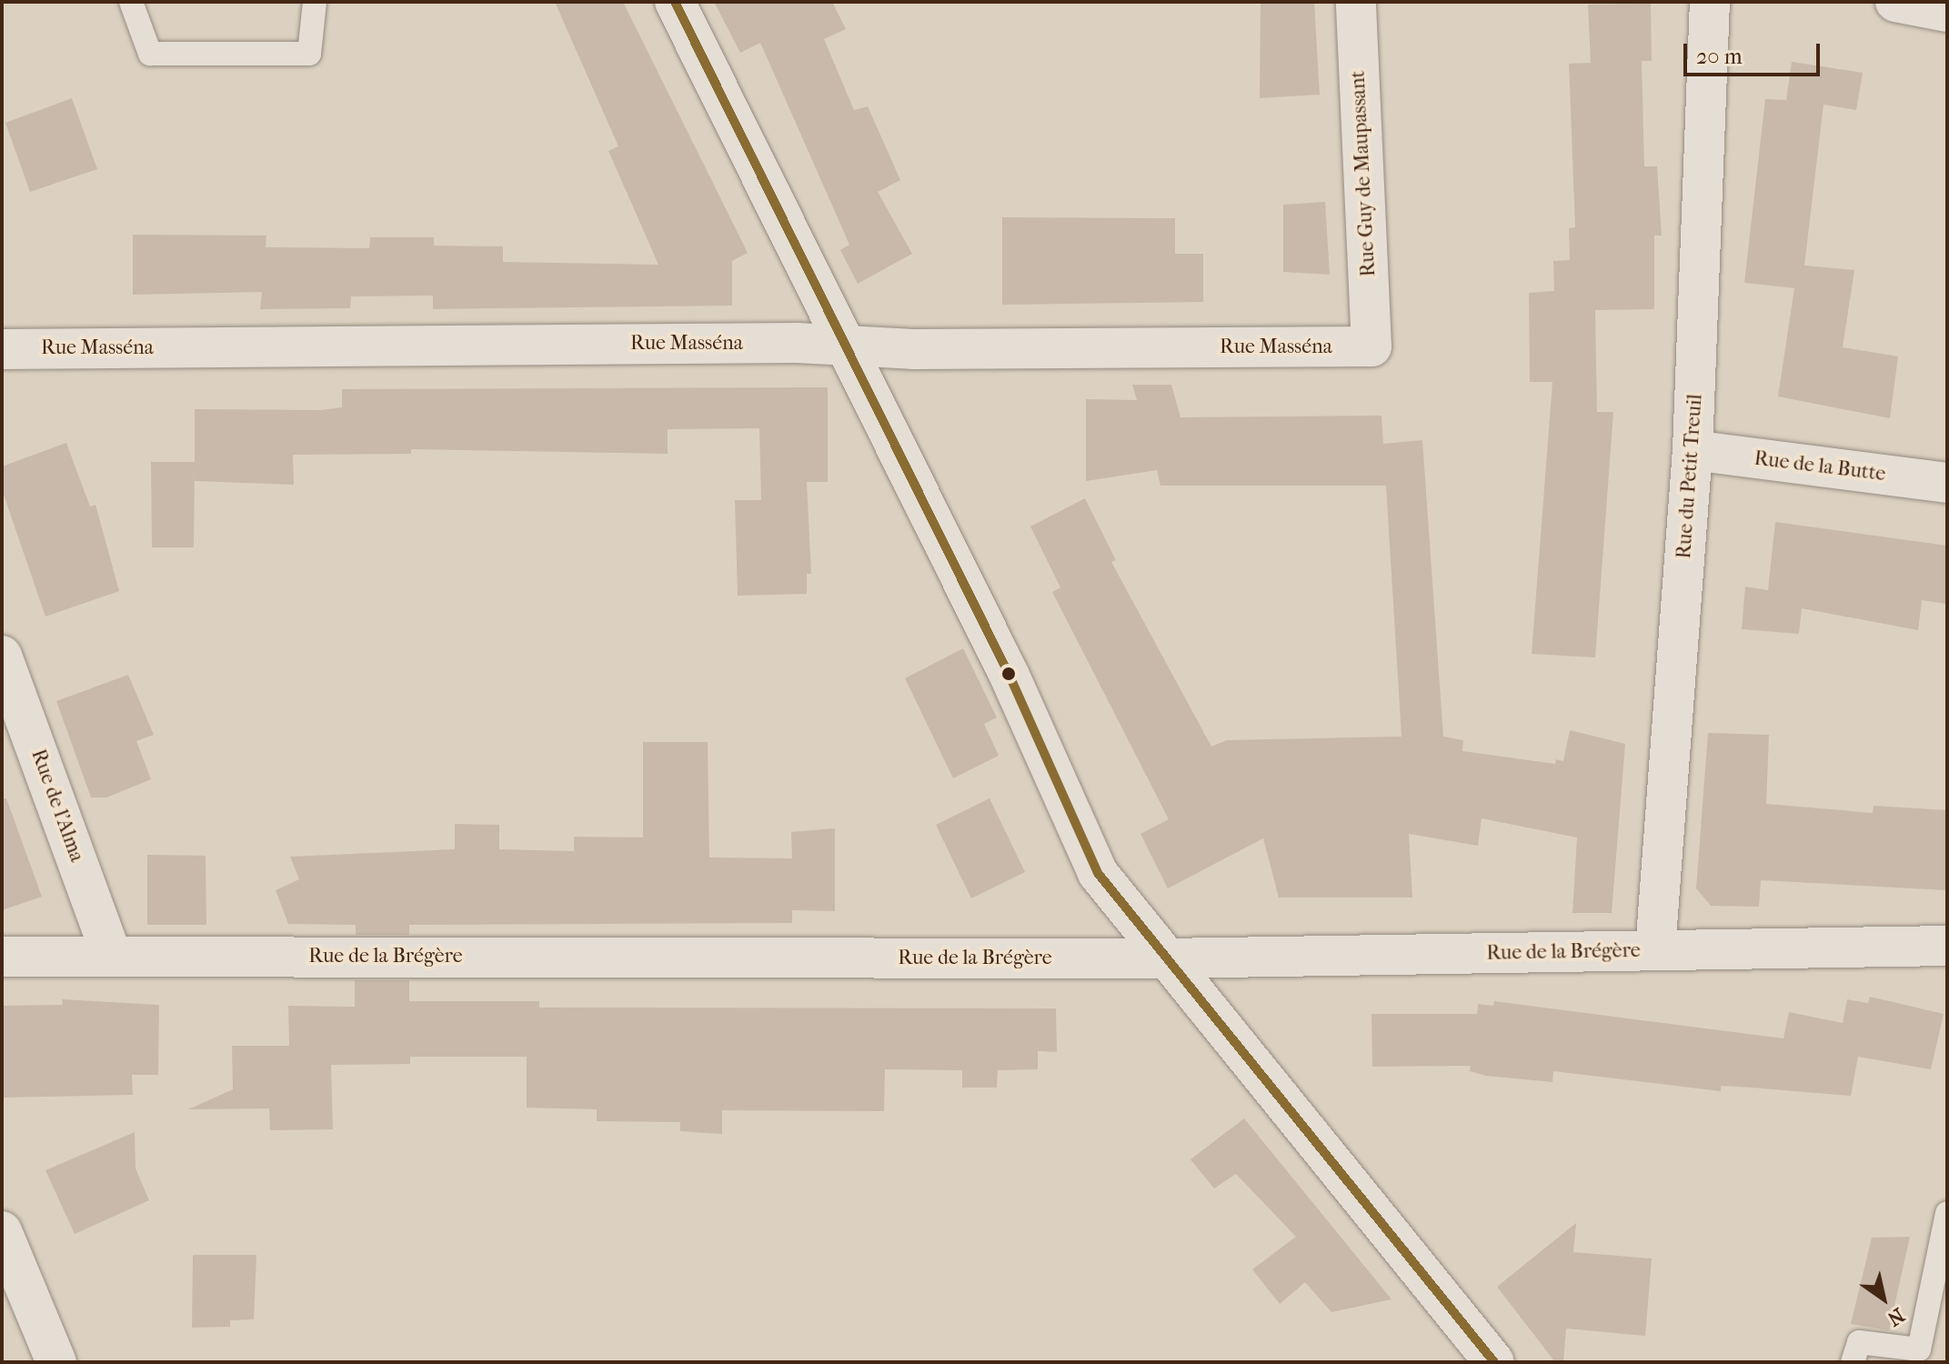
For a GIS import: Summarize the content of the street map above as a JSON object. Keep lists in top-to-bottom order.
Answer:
{
  "streets": {
    "street": [
      "Rue Guy de Maupassant",
      "Rue Masséna",
      "Rue de la Butte",
      "Rue du Petit Treuil",
      "Rue de l'Alma",
      "Rue de la Brégère"
    ]
  },
  "crossings": [
    ["Rue Guy de Maupassant", "Rue Masséna"],
    ["Rue de la Butte", "Rue du Petit Treuil"],
    ["Rue du Petit Treuil", "Rue de la Brégère"],
    ["Rue de l'Alma", "Rue de la Brégère"]
  ],
  "scale_bar": "20 m",
  "north": "bottom right"
}
